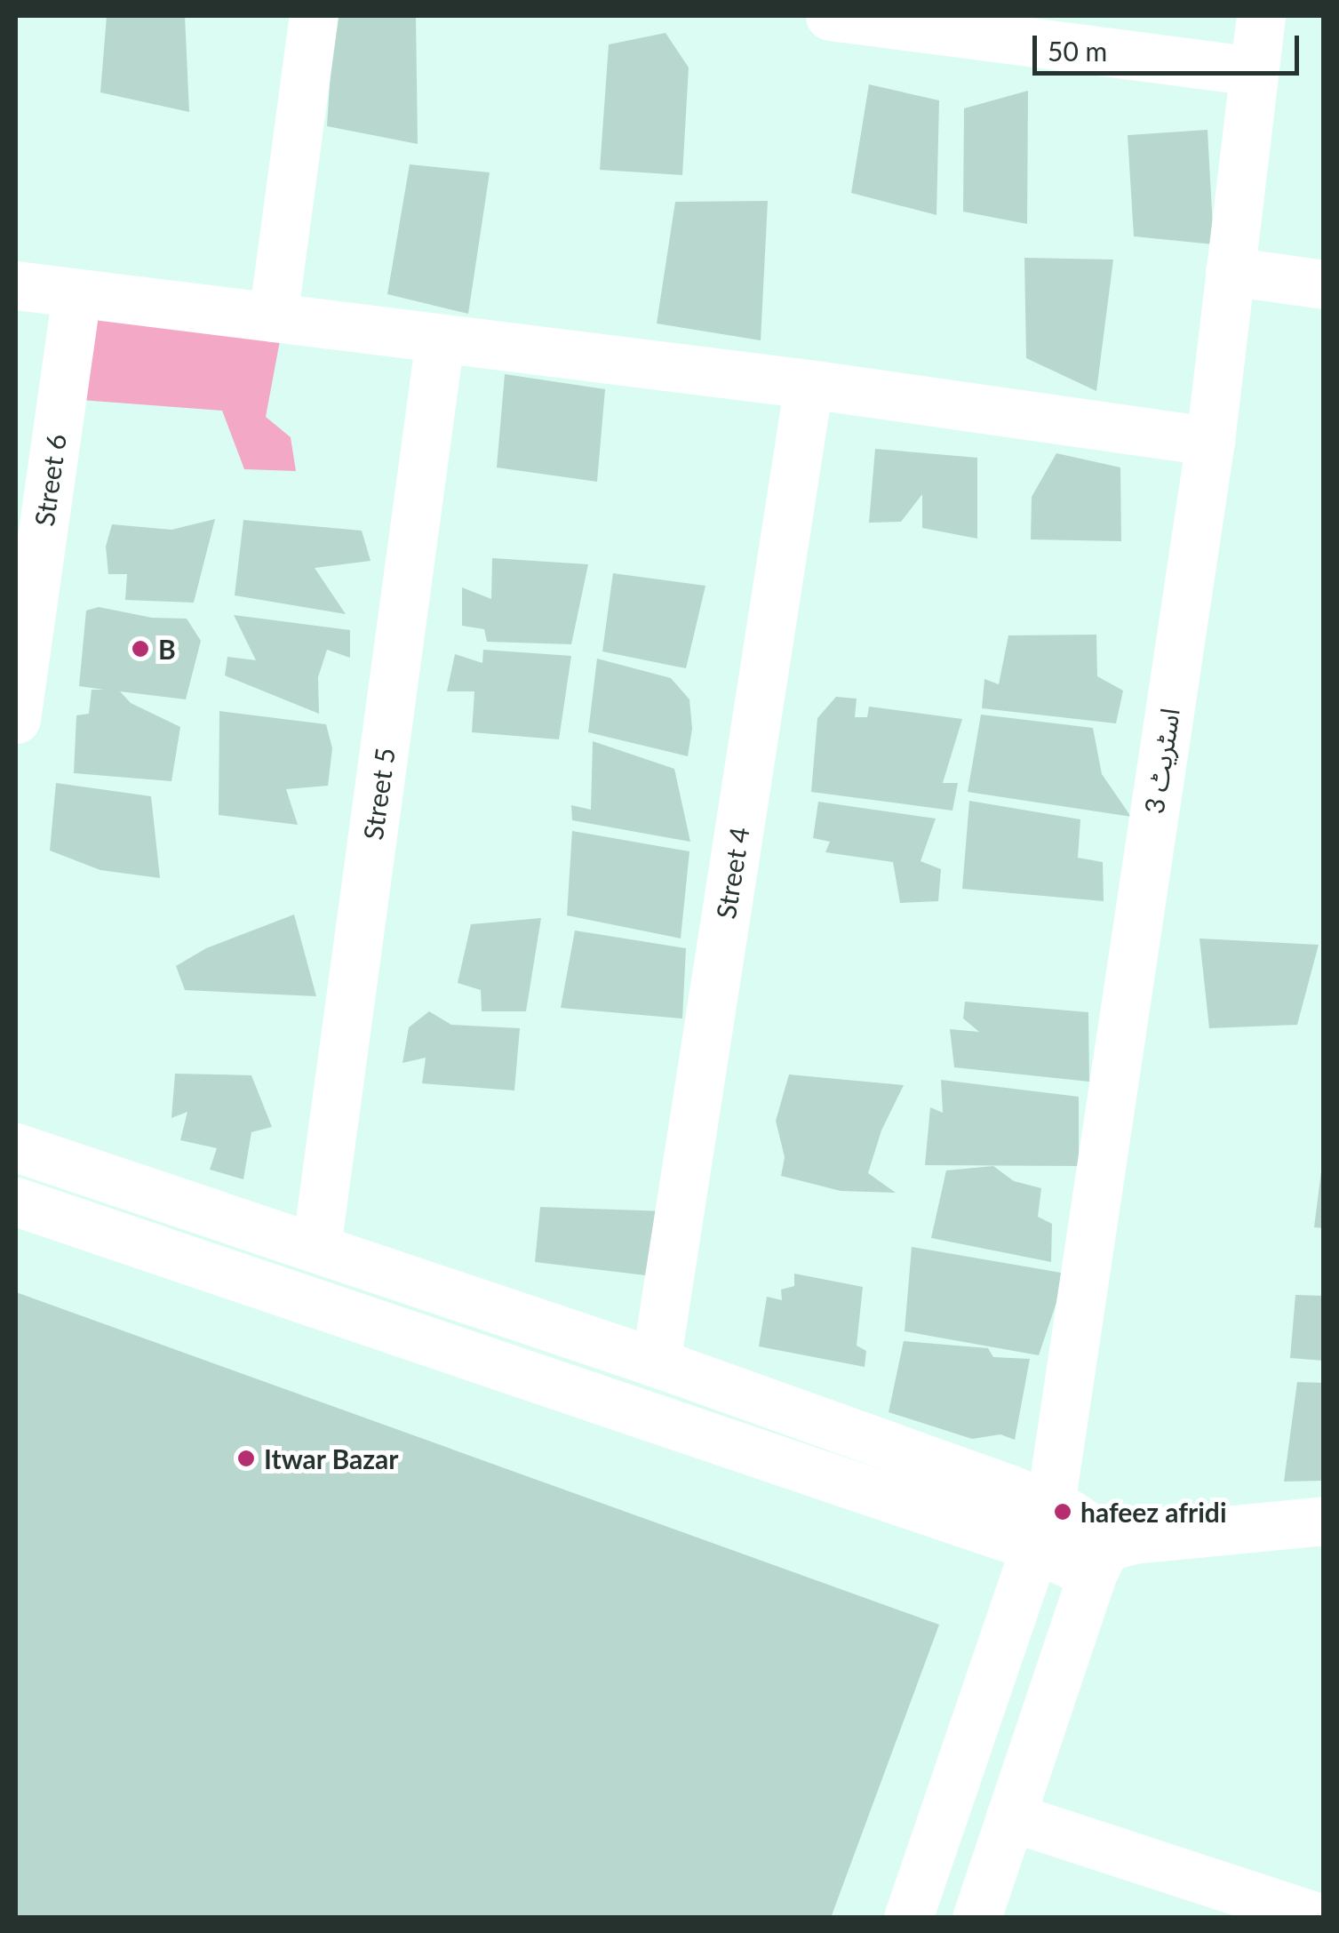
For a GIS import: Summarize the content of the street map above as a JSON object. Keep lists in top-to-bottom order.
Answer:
{
  "streets": {
    "street": [
      "Street 6",
      "اسٹریٹ 3",
      "Street 5",
      "Street 4"
    ]
  },
  "places": ["B", "Itwar Bazar", "hafeez afridi"],
  "scale_bar": "50 m"
}
